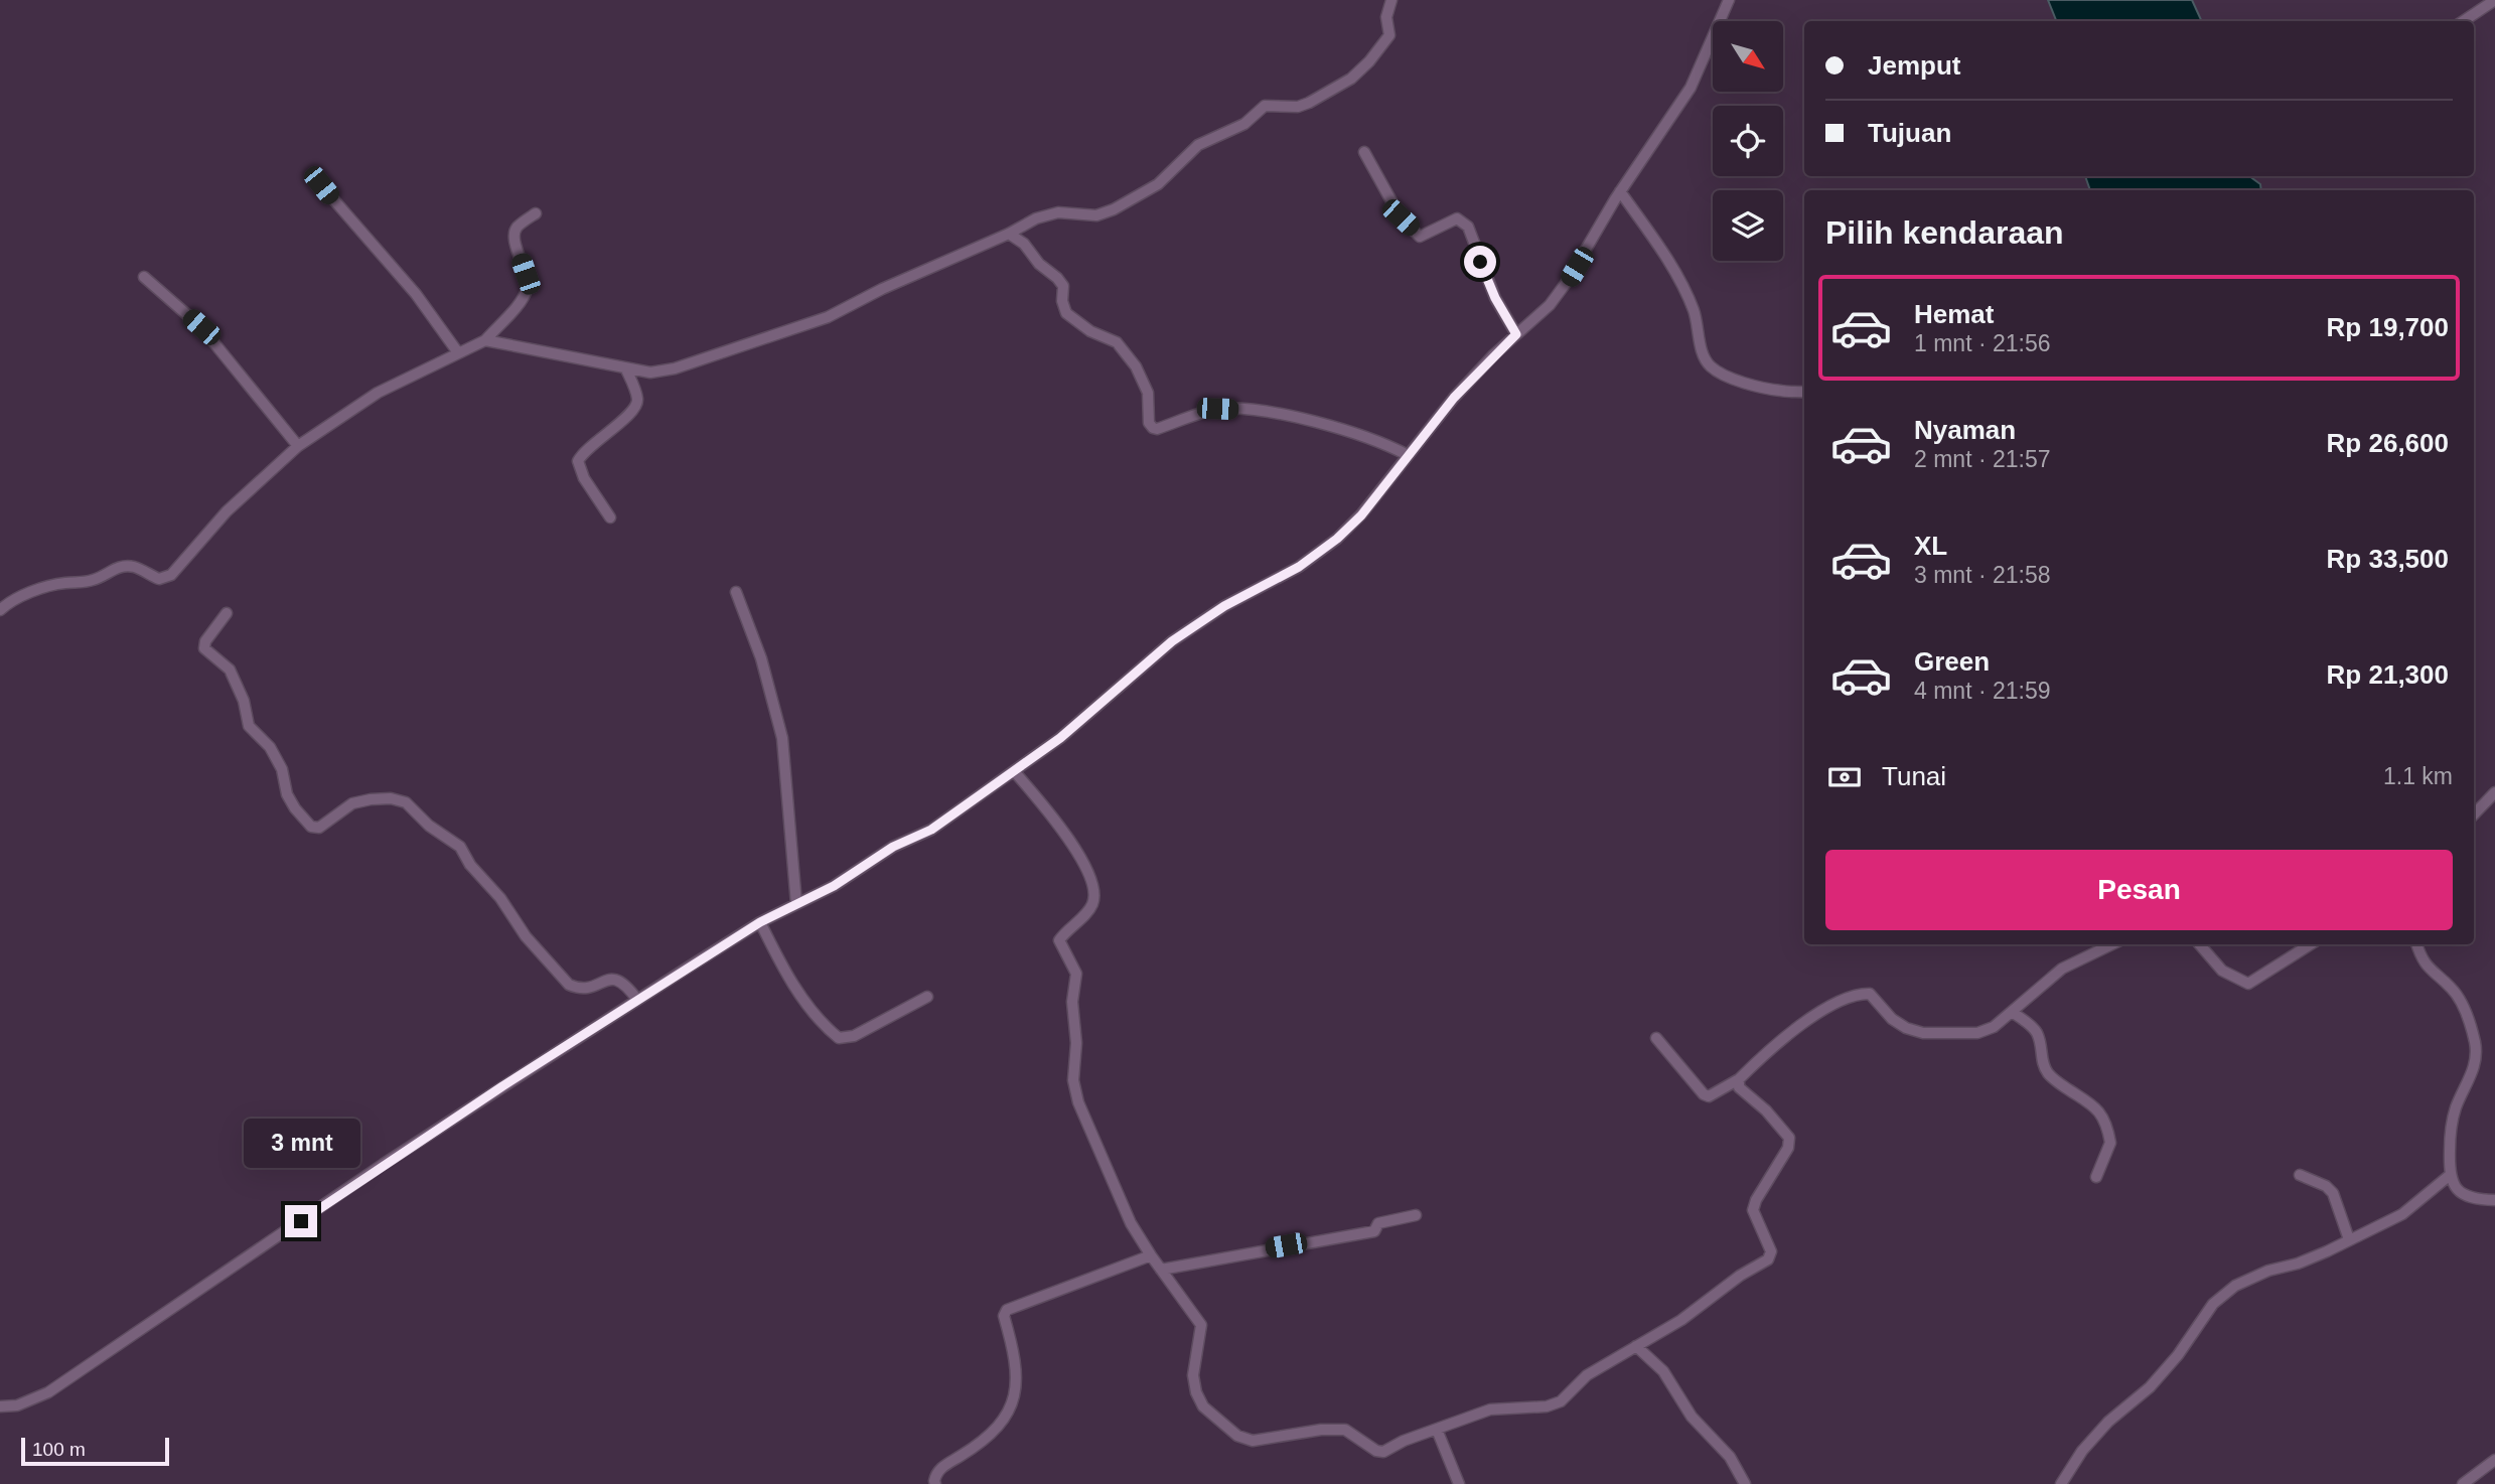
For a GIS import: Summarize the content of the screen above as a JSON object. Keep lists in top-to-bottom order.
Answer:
{
  "scale_bar": "100 m",
  "north": "bottom right",
  "page": {
    "banner": ["Jemput", "Tujuan"],
    "heading": "Pilih kendaraan",
    "list": [
      {
        "name": "Hemat",
        "note": "1 mnt · 21:56",
        "value": "Rp 19,700"
      },
      {
        "name": "Nyaman",
        "note": "2 mnt · 21:57",
        "value": "Rp 26,600"
      },
      {
        "name": "XL",
        "note": "3 mnt · 21:58",
        "value": "Rp 33,500"
      },
      {
        "name": "Green",
        "note": "4 mnt · 21:59",
        "value": "Rp 21,300"
      }
    ],
    "pay": ["Tunai", "1.1 km"],
    "buttons": "Pesan",
    "bubble": "3 mnt",
    "scale": "100 m"
  }
}
